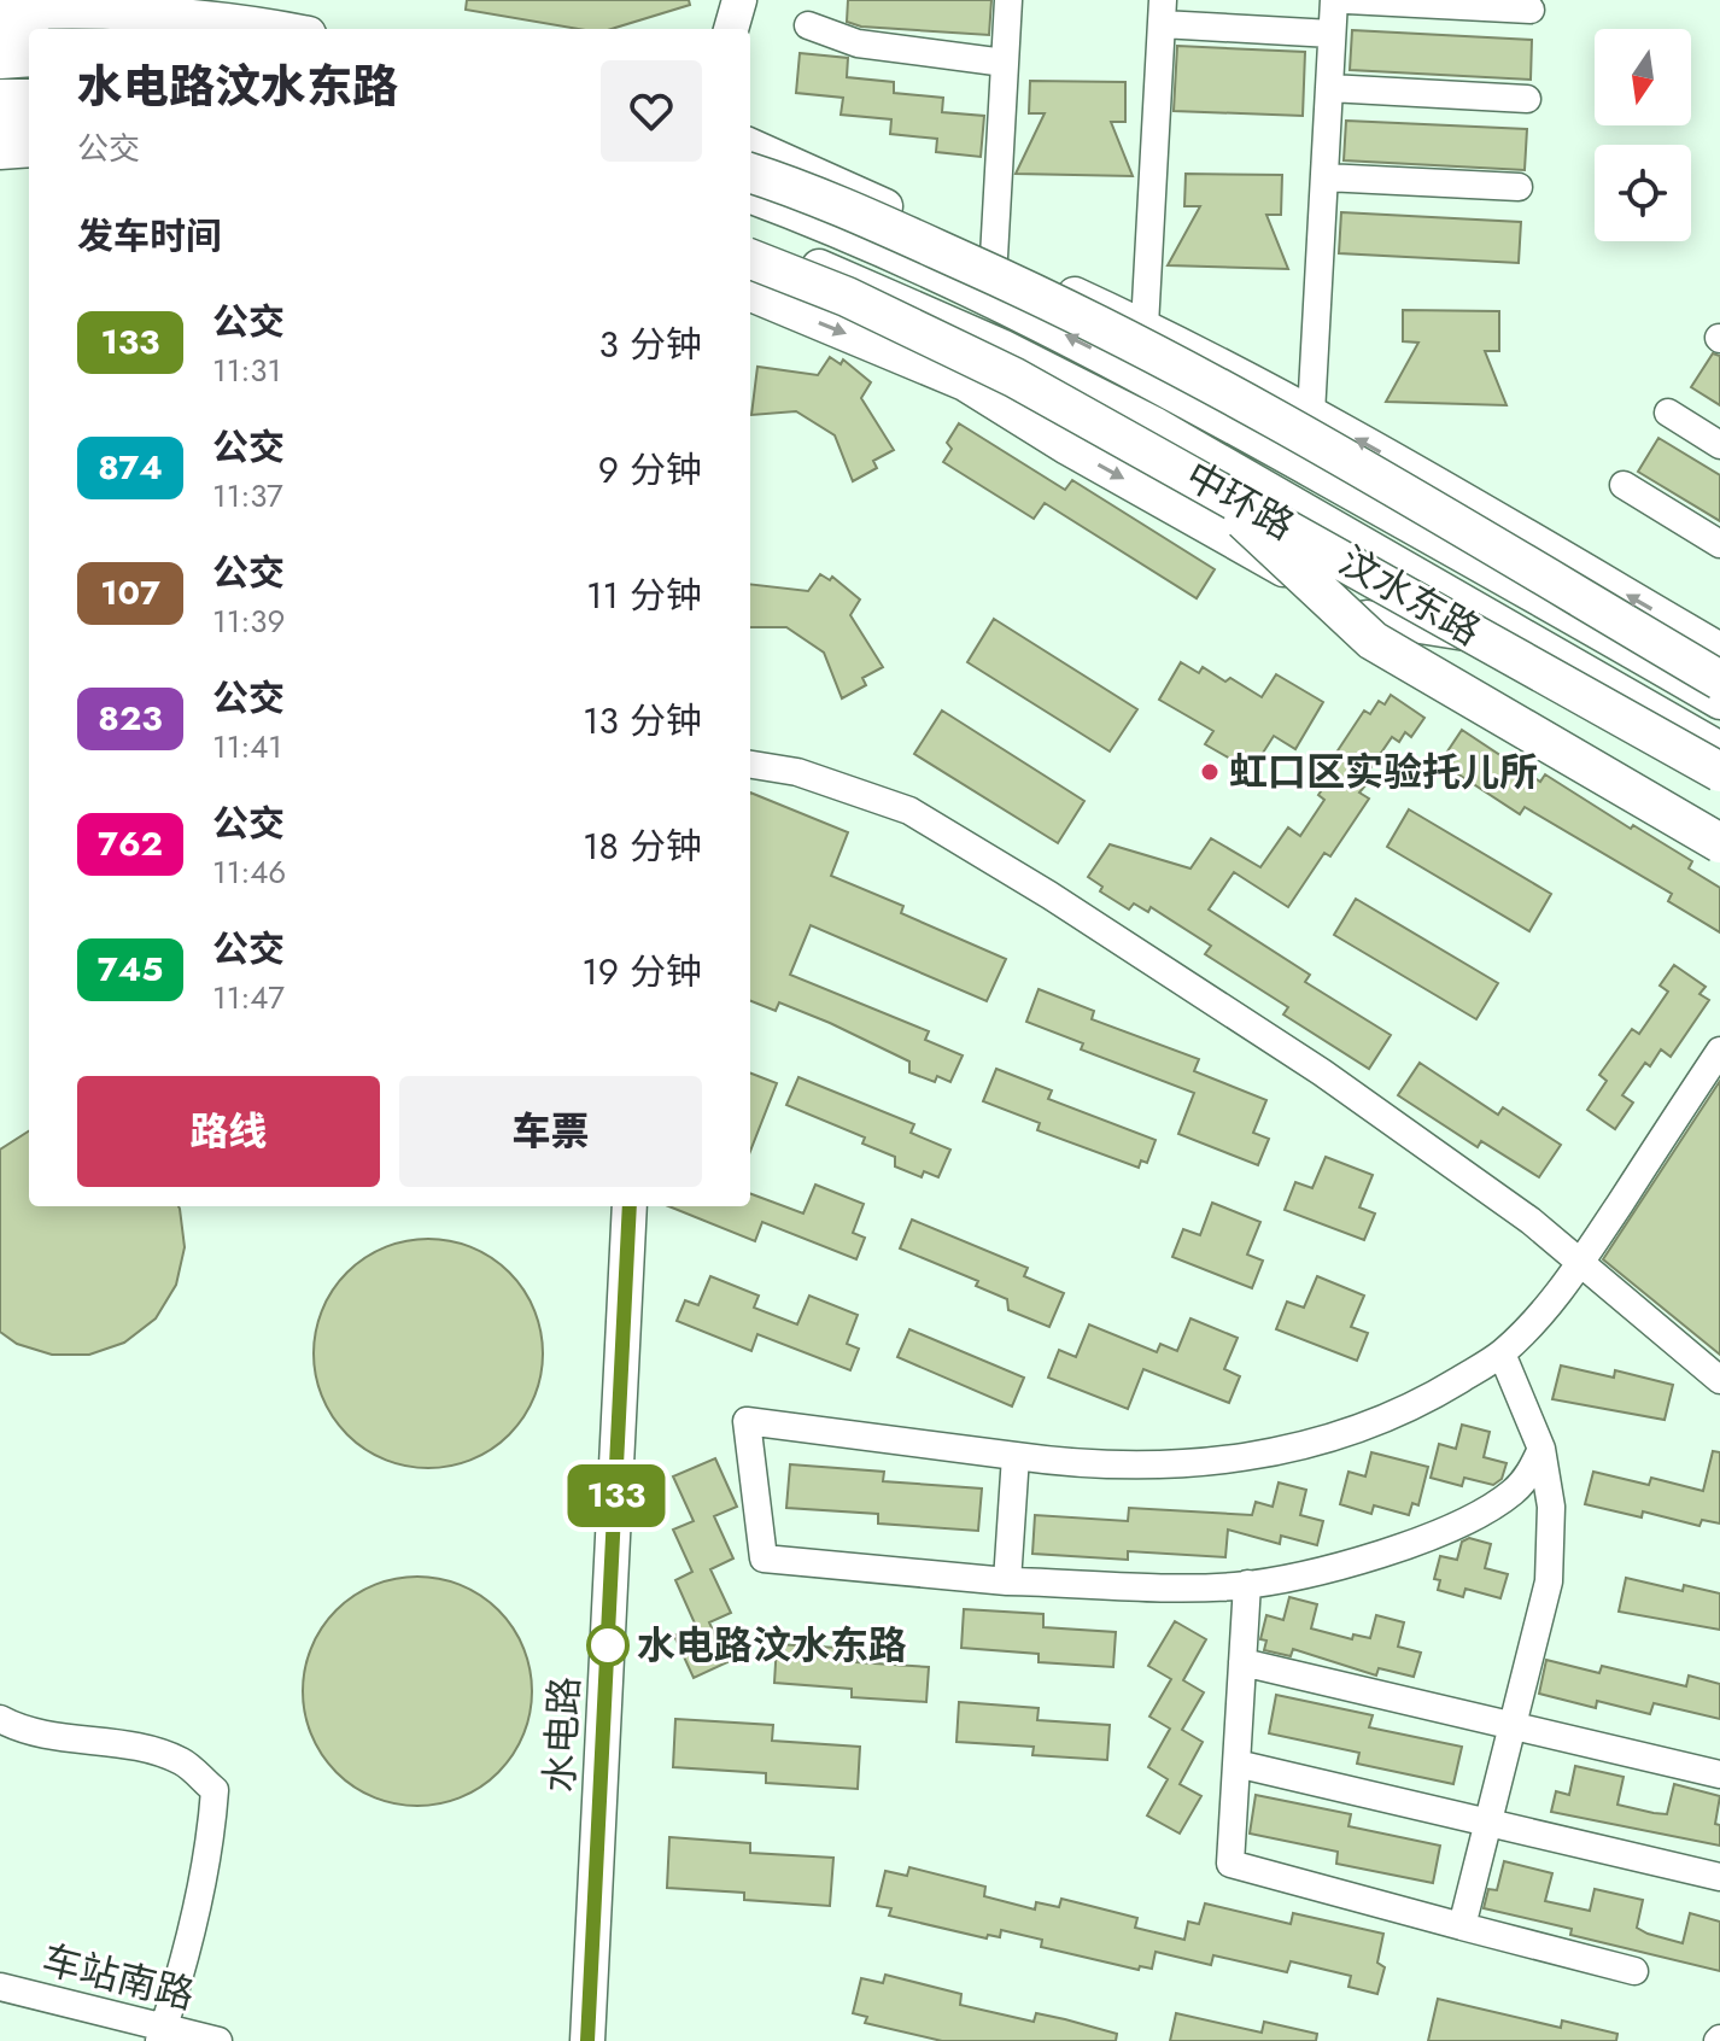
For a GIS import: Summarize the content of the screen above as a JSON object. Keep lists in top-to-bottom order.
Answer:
{
  "streets": {
    "highway": ["中环路"],
    "main road": ["汶水东路", "水电路"],
    "street": ["车站南路"]
  },
  "places": ["虹口区实验托儿所", "水电路汶水东路"],
  "lines": ["bus line 133"],
  "north": "bottom",
  "page": {
    "on_map": "133",
    "heading": [
      ["水电路汶水东路", "公交"],
      "发车时间"
    ],
    "list": [
      {
        "mark": "133",
        "name": "公交",
        "note": "11:31",
        "value": "3 分钟"
      },
      {
        "mark": "874",
        "name": "公交",
        "note": "11:37",
        "value": "9 分钟"
      },
      {
        "mark": "107",
        "name": "公交",
        "note": "11:39",
        "value": "11 分钟"
      },
      {
        "mark": "823",
        "name": "公交",
        "note": "11:41",
        "value": "13 分钟"
      },
      {
        "mark": "762",
        "name": "公交",
        "note": "11:46",
        "value": "18 分钟"
      },
      {
        "mark": "745",
        "name": "公交",
        "note": "11:47",
        "value": "19 分钟"
      }
    ],
    "buttons": ["路线", "车票"]
  }
}
